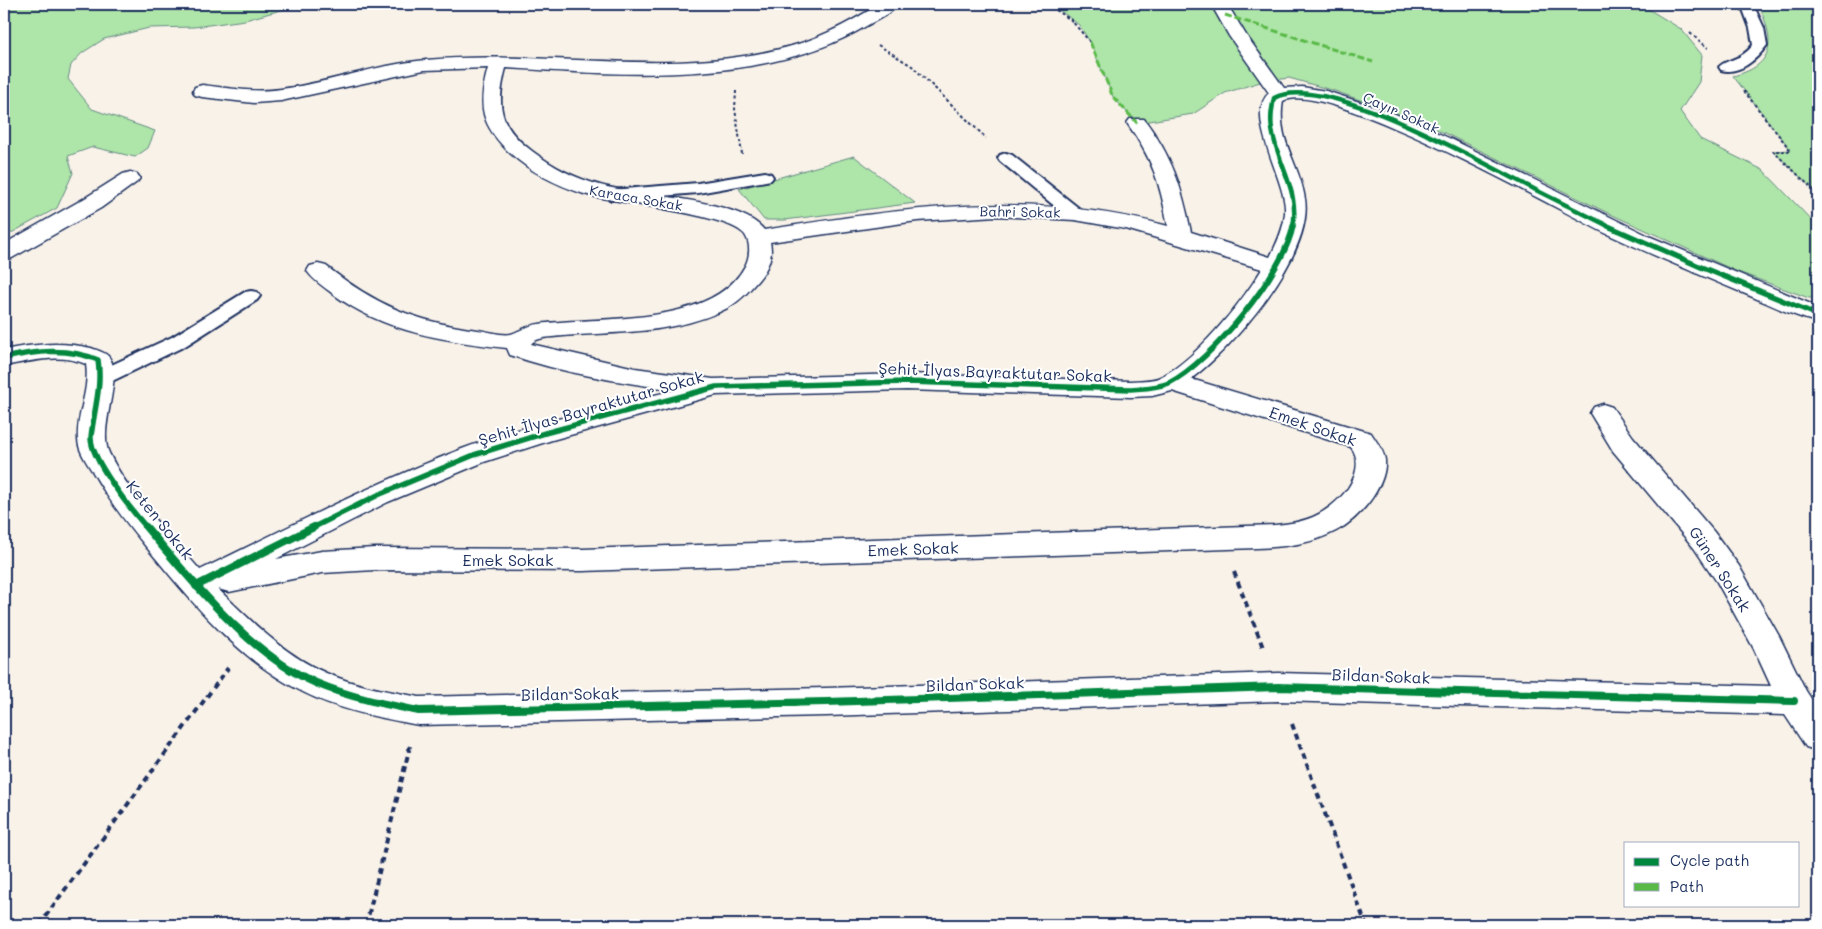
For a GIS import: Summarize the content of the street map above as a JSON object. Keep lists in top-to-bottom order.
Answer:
{
  "streets": {
    "street": [
      "Çayır Sokak",
      "Karaca Sokak",
      "Bahri Sokak",
      "Şehit İlyas Bayraktutar Sokak",
      "Emek Sokak",
      "Keten Sokak",
      "Güner Sokak",
      "Bildan Sokak"
    ]
  },
  "crossings": [
    ["Karaca Sokak", "Bahri Sokak"],
    ["Şehit İlyas Bayraktutar Sokak", "Emek Sokak"],
    ["Şehit İlyas Bayraktutar Sokak", "Keten Sokak"],
    ["Şehit İlyas Bayraktutar Sokak", "Bildan Sokak"],
    ["Emek Sokak", "Keten Sokak"],
    ["Emek Sokak", "Bildan Sokak"],
    ["Keten Sokak", "Bildan Sokak"],
    ["Güner Sokak", "Bildan Sokak"]
  ],
  "legend": ["Cycle path", "Path"]
}
